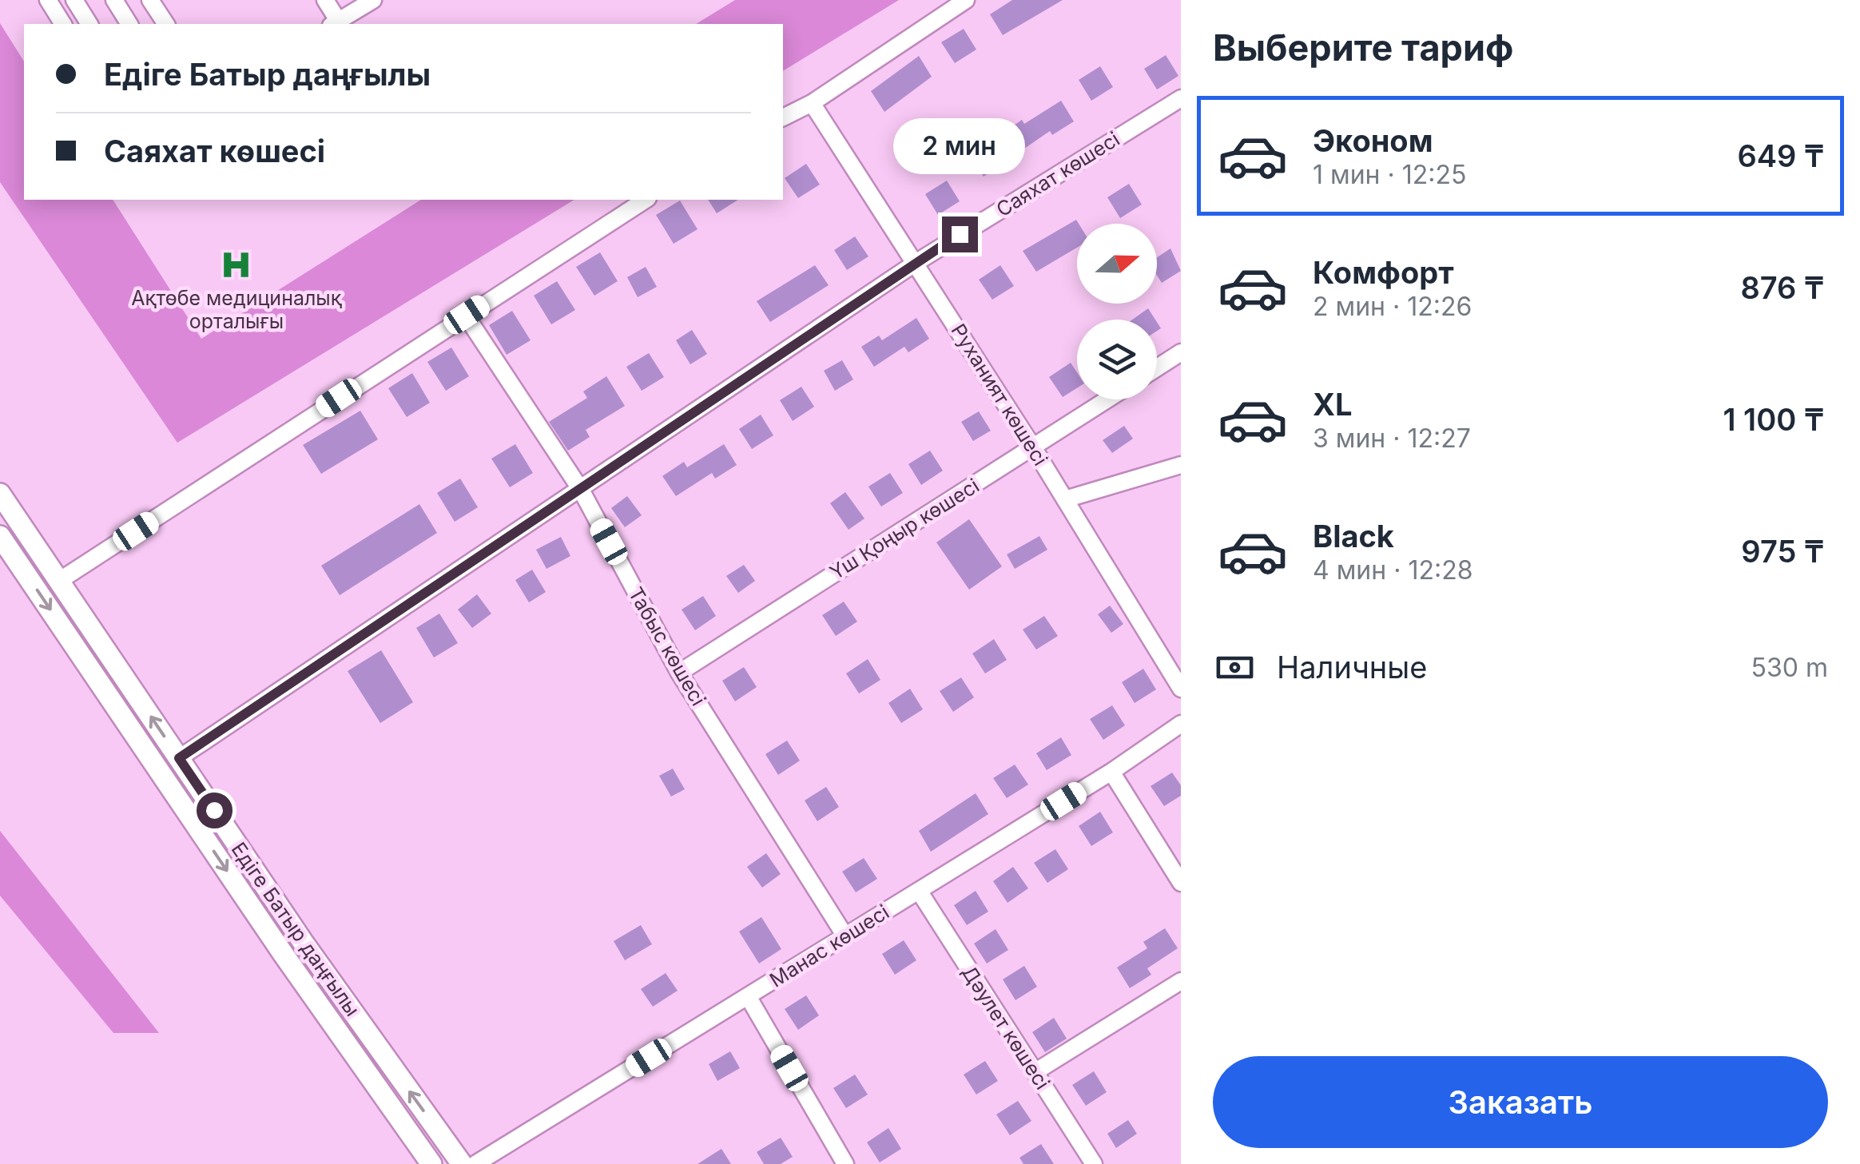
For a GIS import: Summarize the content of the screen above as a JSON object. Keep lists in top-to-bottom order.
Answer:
{
  "streets": {
    "main road": ["Едіге Батыр даңғылы"],
    "street": [
      "Саяхат көшесі",
      "Руханият көшесі",
      "Үш Қоңыр көшесі",
      "Табыс көшесі",
      "Манас көшесі",
      "Дәулет көшесі"
    ]
  },
  "crossings": [
    ["Саяхат көшесі", "Руханият көшесі"],
    ["Саяхат көшесі", "Табыс көшесі"],
    ["Саяхат көшесі", "Едіге Батыр даңғылы"],
    ["Руханият көшесі", "Үш Қоңыр көшесі"],
    ["Үш Қоңыр көшесі", "Табыс көшесі"],
    ["Табыс көшесі", "Манас көшесі"],
    ["Манас көшесі", "Дәулет көшесі"]
  ],
  "places": {
    "hospital": ["Ақтөбе медициналық орталығы"]
  },
  "north": "right",
  "page": {
    "heading": "Выберите тариф",
    "banner": ["Едіге Батыр даңғылы", "Саяхат көшесі"],
    "list": [
      {
        "name": "Эконом",
        "note": "1 мин · 12:25",
        "value": "649 ₸"
      },
      {
        "name": "Комфорт",
        "note": "2 мин · 12:26",
        "value": "876 ₸"
      },
      {
        "name": "XL",
        "note": "3 мин · 12:27",
        "value": "1 100 ₸"
      },
      {
        "name": "Black",
        "note": "4 мин · 12:28",
        "value": "975 ₸"
      }
    ],
    "bubble": "2 мин",
    "pay": ["Наличные", "530 m"],
    "buttons": "Заказать"
  }
}
